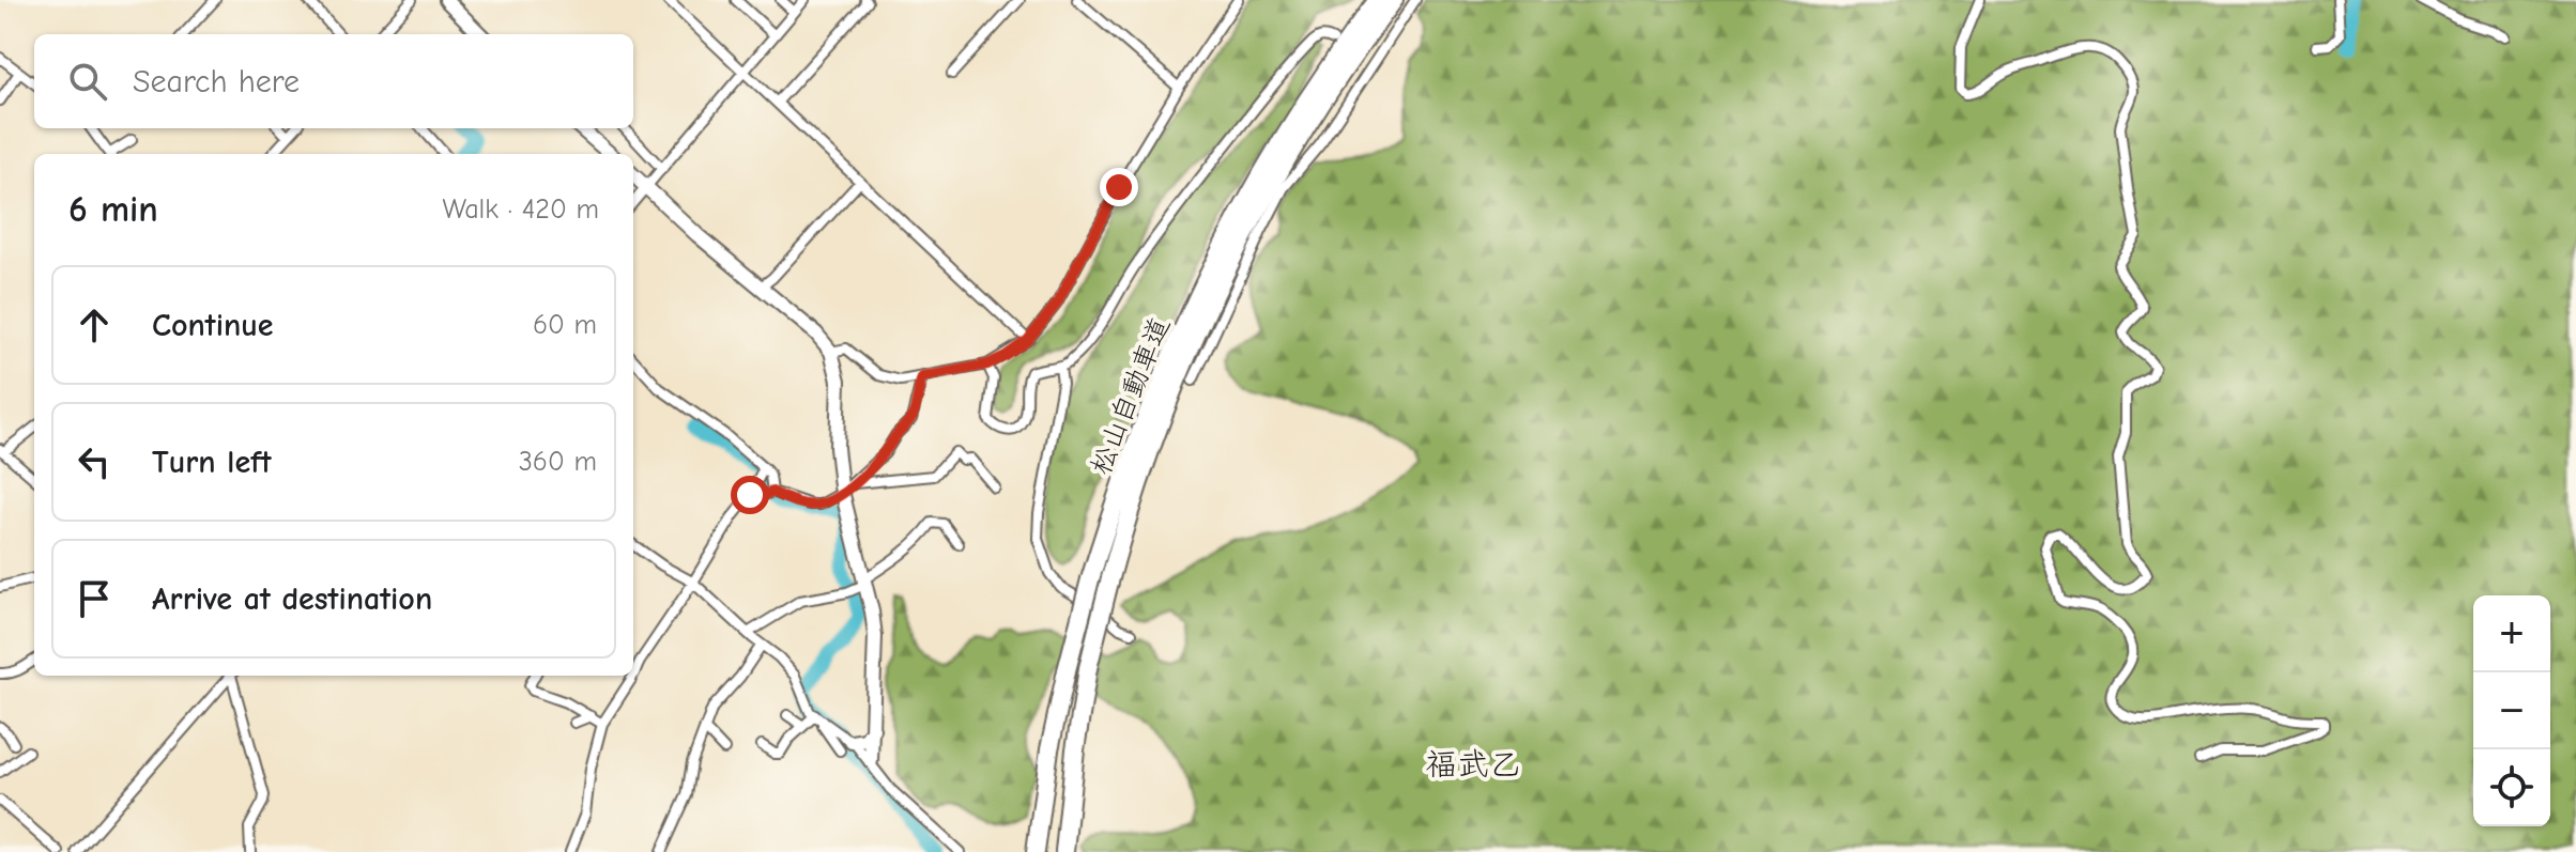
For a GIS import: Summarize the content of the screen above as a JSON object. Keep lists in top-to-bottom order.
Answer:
{
  "streets": {
    "highway": ["松山自動車道"]
  },
  "districts": ["福武乙"],
  "page": {
    "search": "Search here",
    "heading": ["6 min", "Walk · 420 m"],
    "list": [
      ["Continue", "60 m"],
      ["Turn left", "360 m"],
      "Arrive at destination"
    ],
    "map_buttons": ["+", "−"]
  }
}
